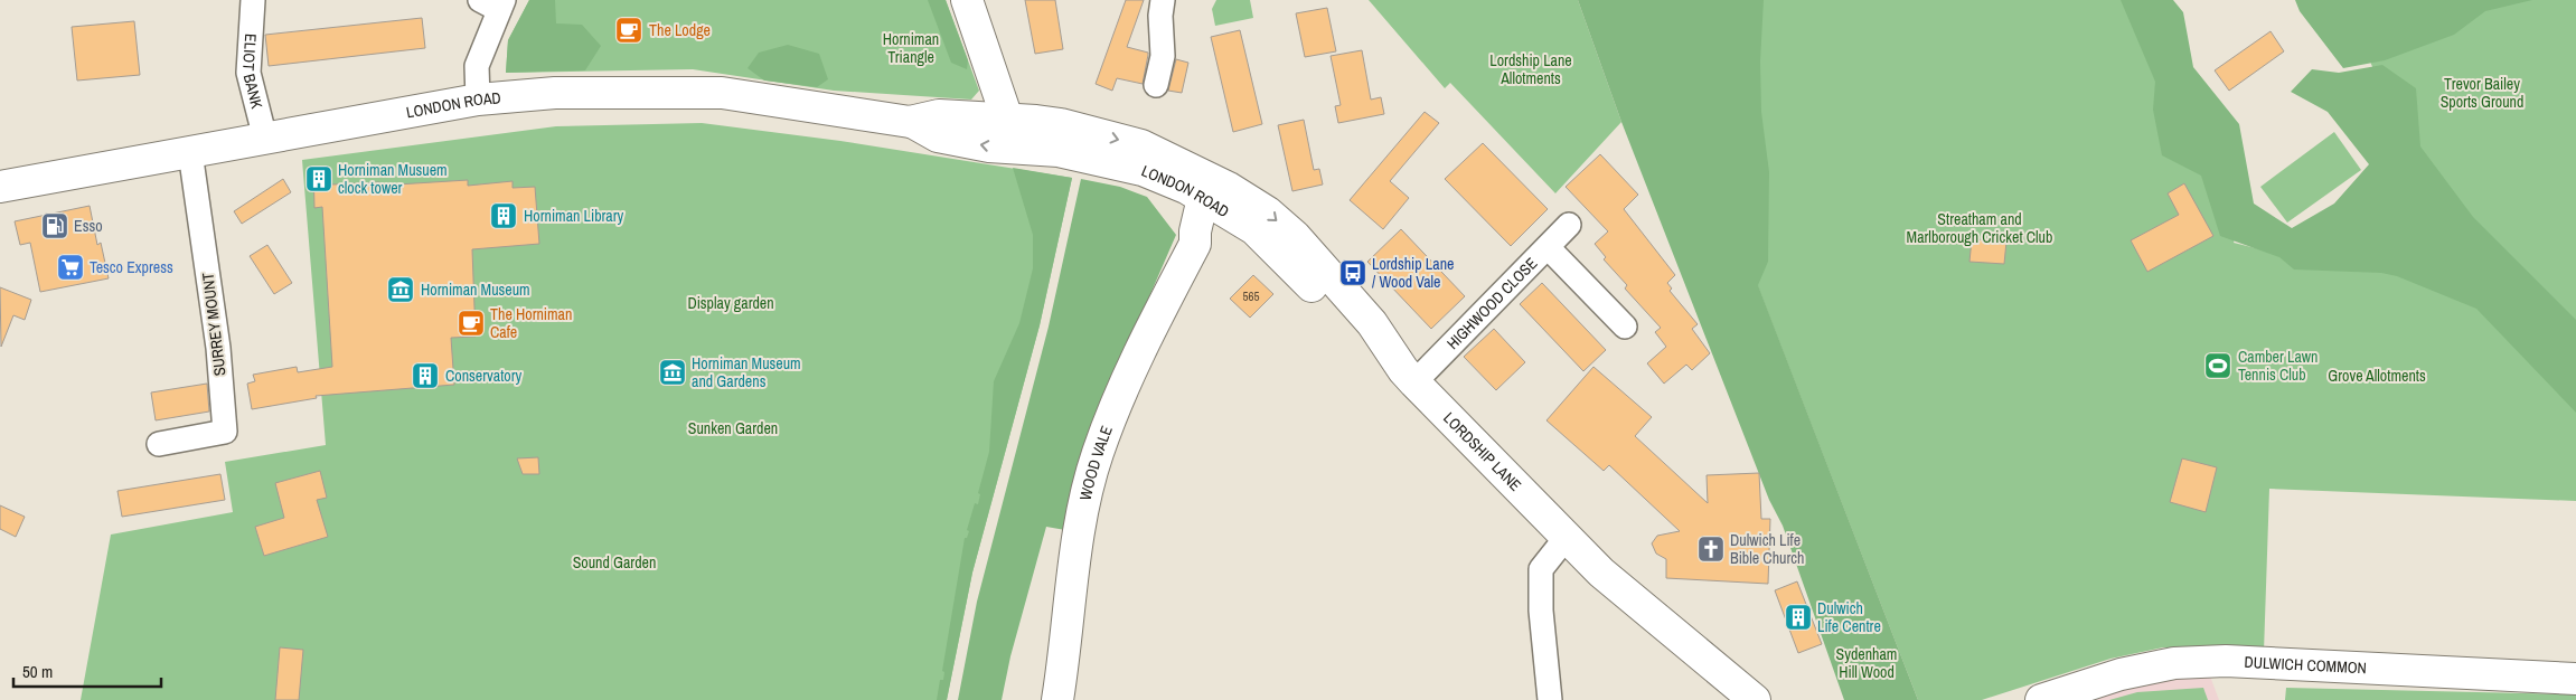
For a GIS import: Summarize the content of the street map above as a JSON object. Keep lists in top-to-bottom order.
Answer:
{
  "streets": {
    "main road": [
      "LONDON ROAD",
      "LORDSHIP LANE",
      "WOOD VALE",
      "DULWICH COMMON"
    ],
    "street": ["ELIOT BANK", "HIGHWOOD CLOSE", "SURREY MOUNT"]
  },
  "crossings": [
    ["ELIOT BANK", "LONDON ROAD"],
    ["LONDON ROAD", "HIGHWOOD CLOSE"],
    ["LONDON ROAD", "SURREY MOUNT"],
    ["LONDON ROAD", "LORDSHIP LANE"],
    ["LONDON ROAD", "WOOD VALE"],
    ["HIGHWOOD CLOSE", "LORDSHIP LANE"]
  ],
  "parks": [
    "Horniman Triangle",
    "Lordship Lane Allotments",
    "Trevor Bailey Sports Ground",
    "Streatham and Marlborough Cricket Club",
    "Display garden",
    "Grove Allotments",
    "Sunken Garden",
    "Sound Garden",
    "Sydenham Hill Wood"
  ],
  "places": {
    "cafe": ["The Lodge", "The Horniman Cafe"],
    "building": [
      "Horniman Musuem clock tower",
      "Horniman Library",
      "Conservatory",
      "Dulwich Life Centre"
    ],
    "fuel station": ["Esso"],
    "supermarket": ["Tesco Express"],
    "bus stop": ["Lordship Lane / Wood Vale"],
    "museum": ["Horniman Museum", "Horniman Museum and Gardens"],
    "sports": ["Camber Lawn Tennis Club"],
    "church": ["Dulwich Life Bible Church"]
  },
  "house_numbers": ["565"],
  "scale_bar": "50 m"
}
